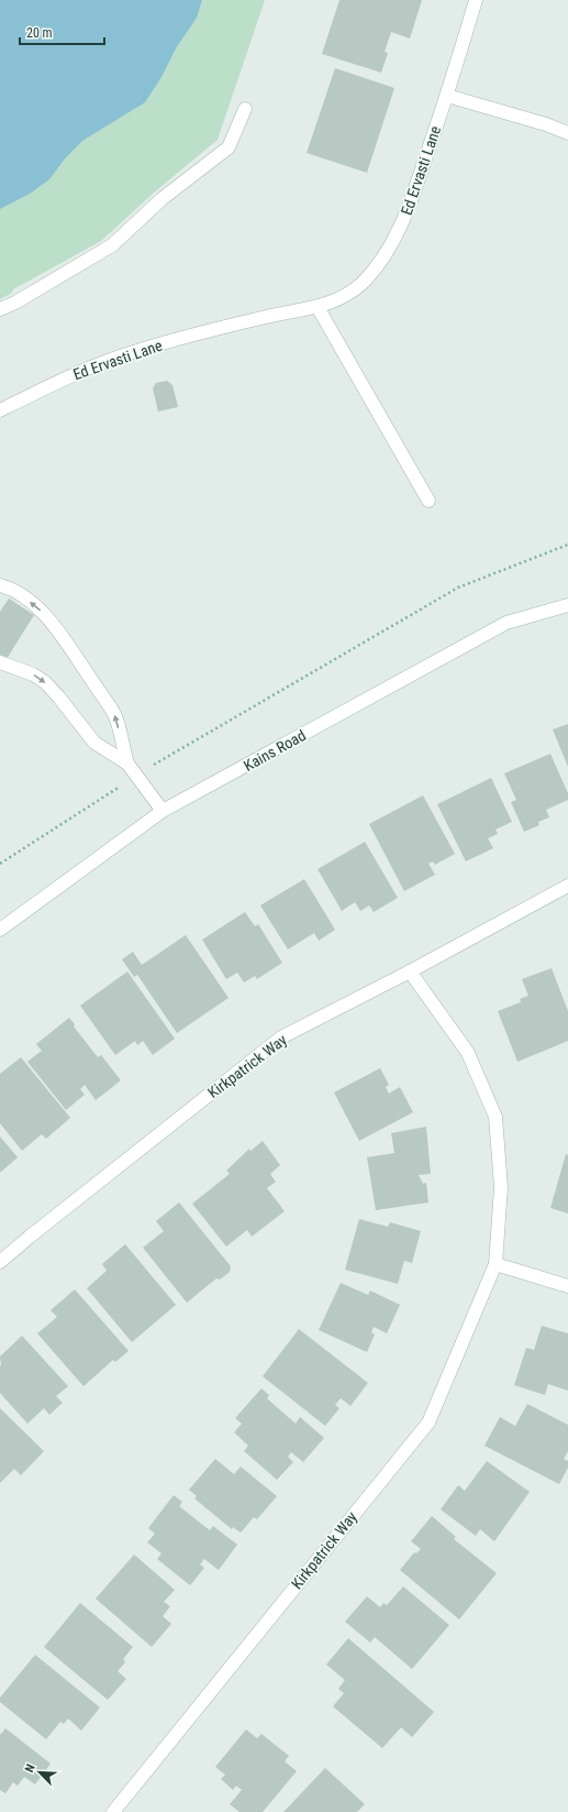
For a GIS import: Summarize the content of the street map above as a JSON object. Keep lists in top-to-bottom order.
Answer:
{
  "streets": {
    "street": ["Ed Ervasti Lane", "Kains Road", "Kirkpatrick Way"]
  },
  "scale_bar": "20 m",
  "north": "top left"
}
